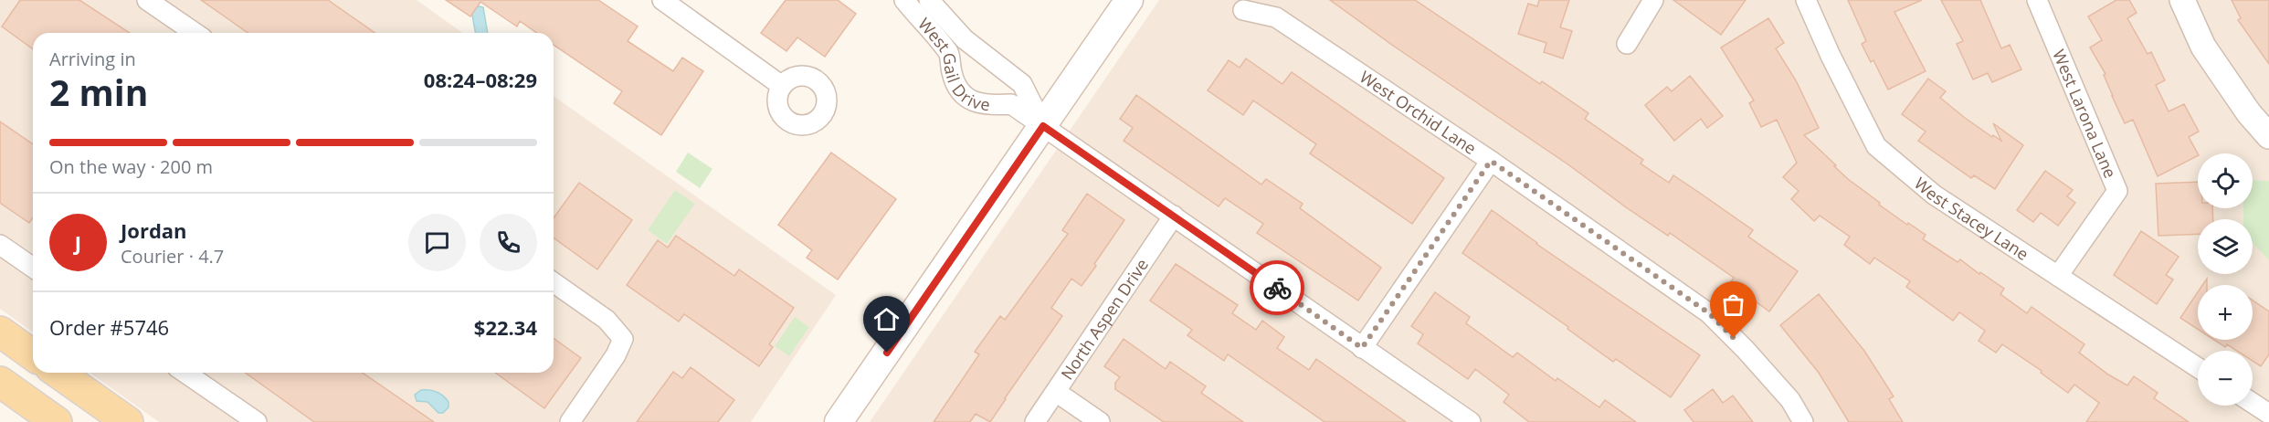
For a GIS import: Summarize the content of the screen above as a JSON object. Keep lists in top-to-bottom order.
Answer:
{
  "streets": {
    "street": [
      "West Gail Drive",
      "West Orchid Lane",
      "West Larona Lane",
      "West Stacey Lane",
      "North Aspen Drive"
    ]
  },
  "crossings": [
    ["West Gail Drive", "North Aspen Drive"],
    ["West Larona Lane", "West Stacey Lane"]
  ],
  "page": {
    "heading": ["2 min", "Arriving in", "08:24–08:29"],
    "panel": [
      "Jordan",
      "Courier · 4.7",
      "Order #5746",
      "$22.34"
    ],
    "bar": "On the way · 200 m",
    "map_buttons": ["+", "−"],
    "round": "J"
  }
}
